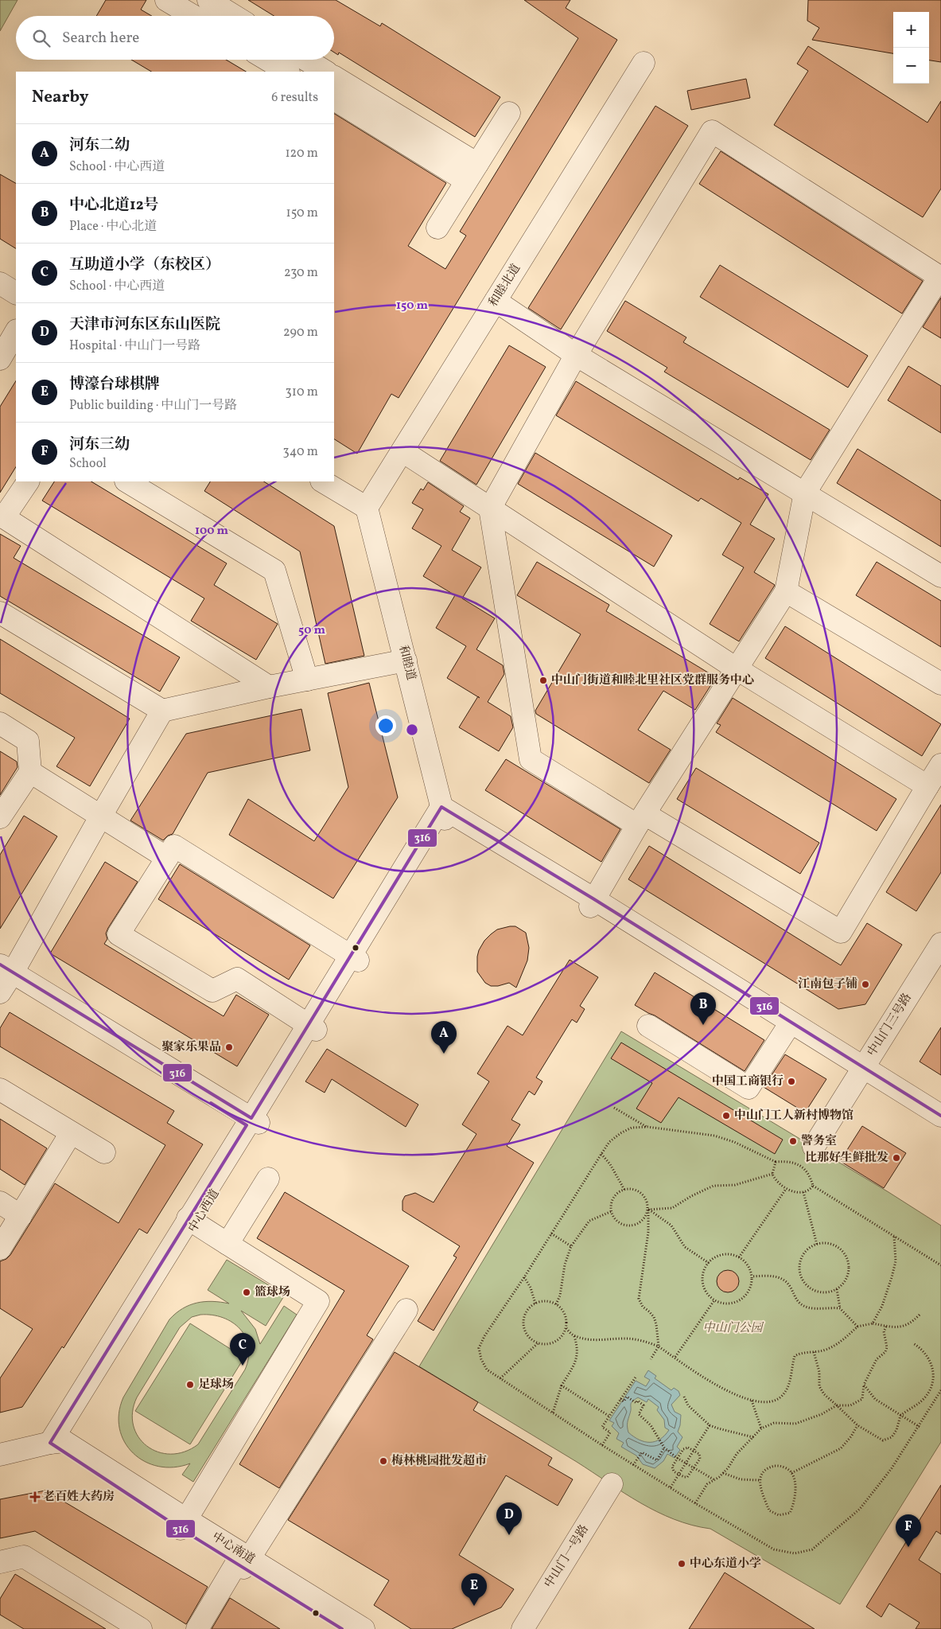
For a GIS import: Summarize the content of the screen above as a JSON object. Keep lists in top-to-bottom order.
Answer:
{
  "streets": {
    "street": [
      "和睦北道",
      "和睦道",
      "中山门三号路",
      "中心西道",
      "中心南道",
      "中山门一号路"
    ]
  },
  "crossings": [
    ["和睦北道", "和睦道"],
    ["和睦道", "中心西道"],
    ["中心西道", "中心南道"]
  ],
  "parks": ["中山门公园"],
  "places": {
    "other": [
      "中山门街道和睦北里社区党群服务中心",
      "江南包子铺",
      "聚家乐果品",
      "中国工商银行",
      "中山门工人新村博物馆",
      "警务室",
      "比那好生鲜批发",
      "篮球场",
      "足球场",
      "梅林桃园批发超市",
      "中心东道小学"
    ],
    "health": ["老百姓大药房"]
  },
  "lines": ["transit line 316"],
  "page": {
    "map_buttons": ["+", "−"],
    "search": "Search here",
    "heading": ["Nearby", "6 results"],
    "list": [
      {
        "mark": "A",
        "name": "河东二幼",
        "note": "School · 中心西道",
        "value": "120 m"
      },
      {
        "mark": "B",
        "name": "中心北道12号",
        "note": "Place · 中心北道",
        "value": "150 m"
      },
      {
        "mark": "C",
        "name": "互助道小学（东校区）",
        "note": "School · 中心西道",
        "value": "230 m"
      },
      {
        "mark": "D",
        "name": "天津市河东区东山医院",
        "note": "Hospital · 中山门一号路",
        "value": "290 m"
      },
      {
        "mark": "E",
        "name": "博濠台球棋牌",
        "note": "Public building · 中山门一号路",
        "value": "310 m"
      },
      {
        "mark": "F",
        "name": "河东三幼",
        "note": "School",
        "value": "340 m"
      }
    ],
    "pins": [
      "B",
      "A",
      "C",
      "D",
      "F",
      "E"
    ]
  },
  "rings": ["150 m", "100 m", "50 m"]
}
